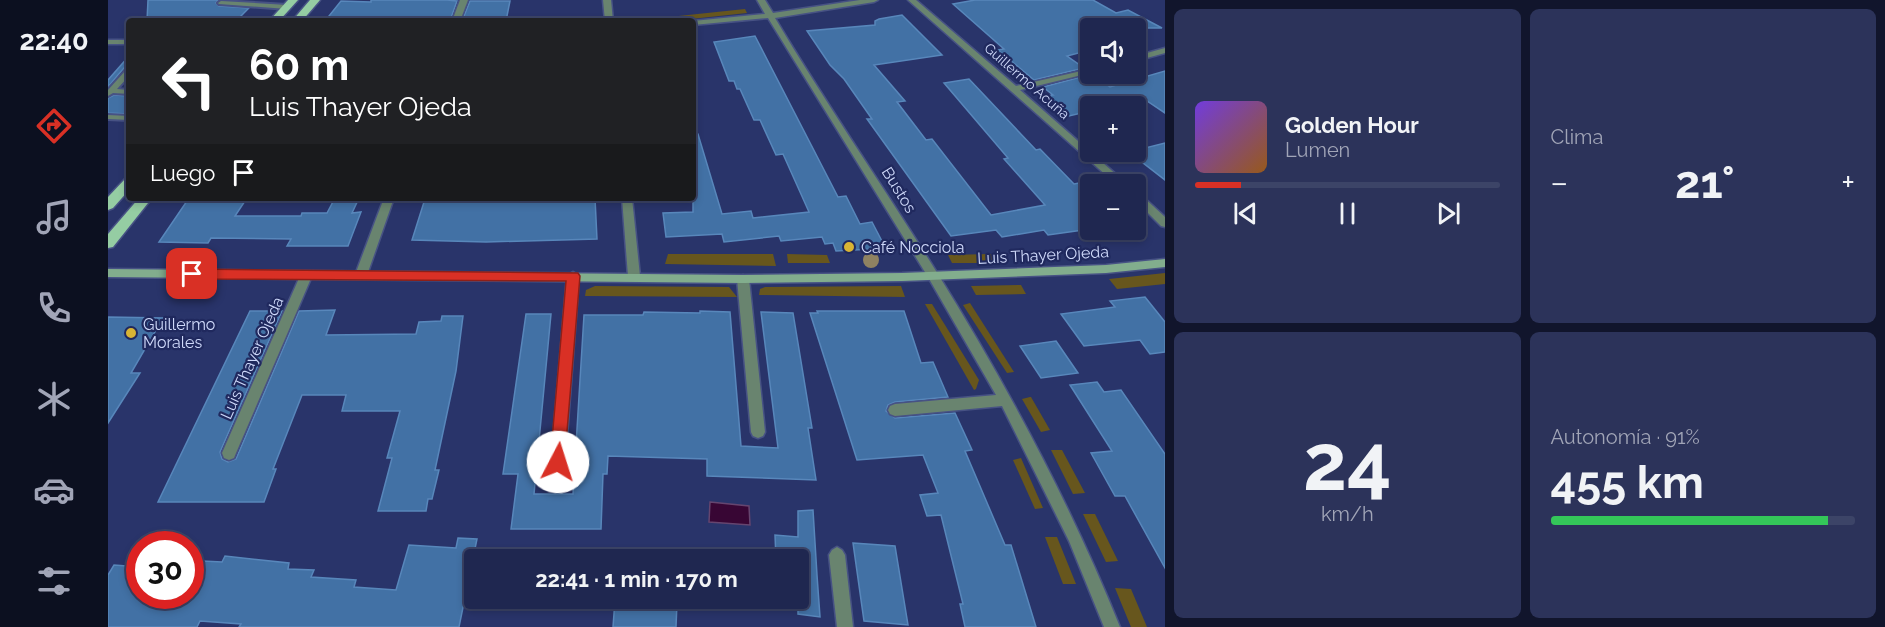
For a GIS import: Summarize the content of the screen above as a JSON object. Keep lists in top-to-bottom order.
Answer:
{
  "streets": {
    "street": ["Guillermo Acuña", "Bustos", "Luis Thayer Ojeda"]
  },
  "crossings": [
    ["Bustos", "Luis Thayer Ojeda"]
  ],
  "places": ["Café Nocciola", "Guillermo Morales"],
  "page": {
    "tabs": "22:40",
    "tile": [
      "Clima",
      ["24", "km/h"],
      ["Autonomía · 91%", "455 km"]
    ],
    "map_buttons": ["+", "−"],
    "turn": ["60 m", "Luis Thayer Ojeda"],
    "song": ["Golden Hour", "Lumen"],
    "then": "Luego",
    "heat": ["−", "21°", "+"],
    "limit": "30",
    "trip": "22:41 · 1 min · 170 m"
  }
}
